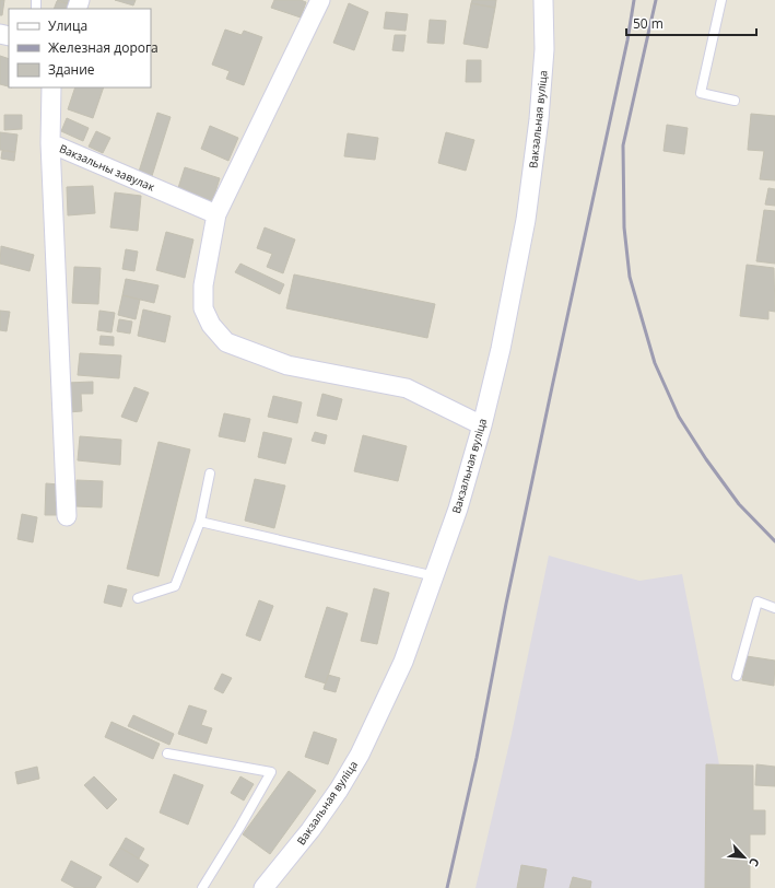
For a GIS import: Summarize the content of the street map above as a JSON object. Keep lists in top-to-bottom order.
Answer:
{
  "streets": {
    "street": ["Вакзальная вуліца", "Вакзальны завулак"]
  },
  "legend": ["Улица", "Железная дорога", "Здание"],
  "scale_bar": "50 m",
  "north": "bottom right"
}
